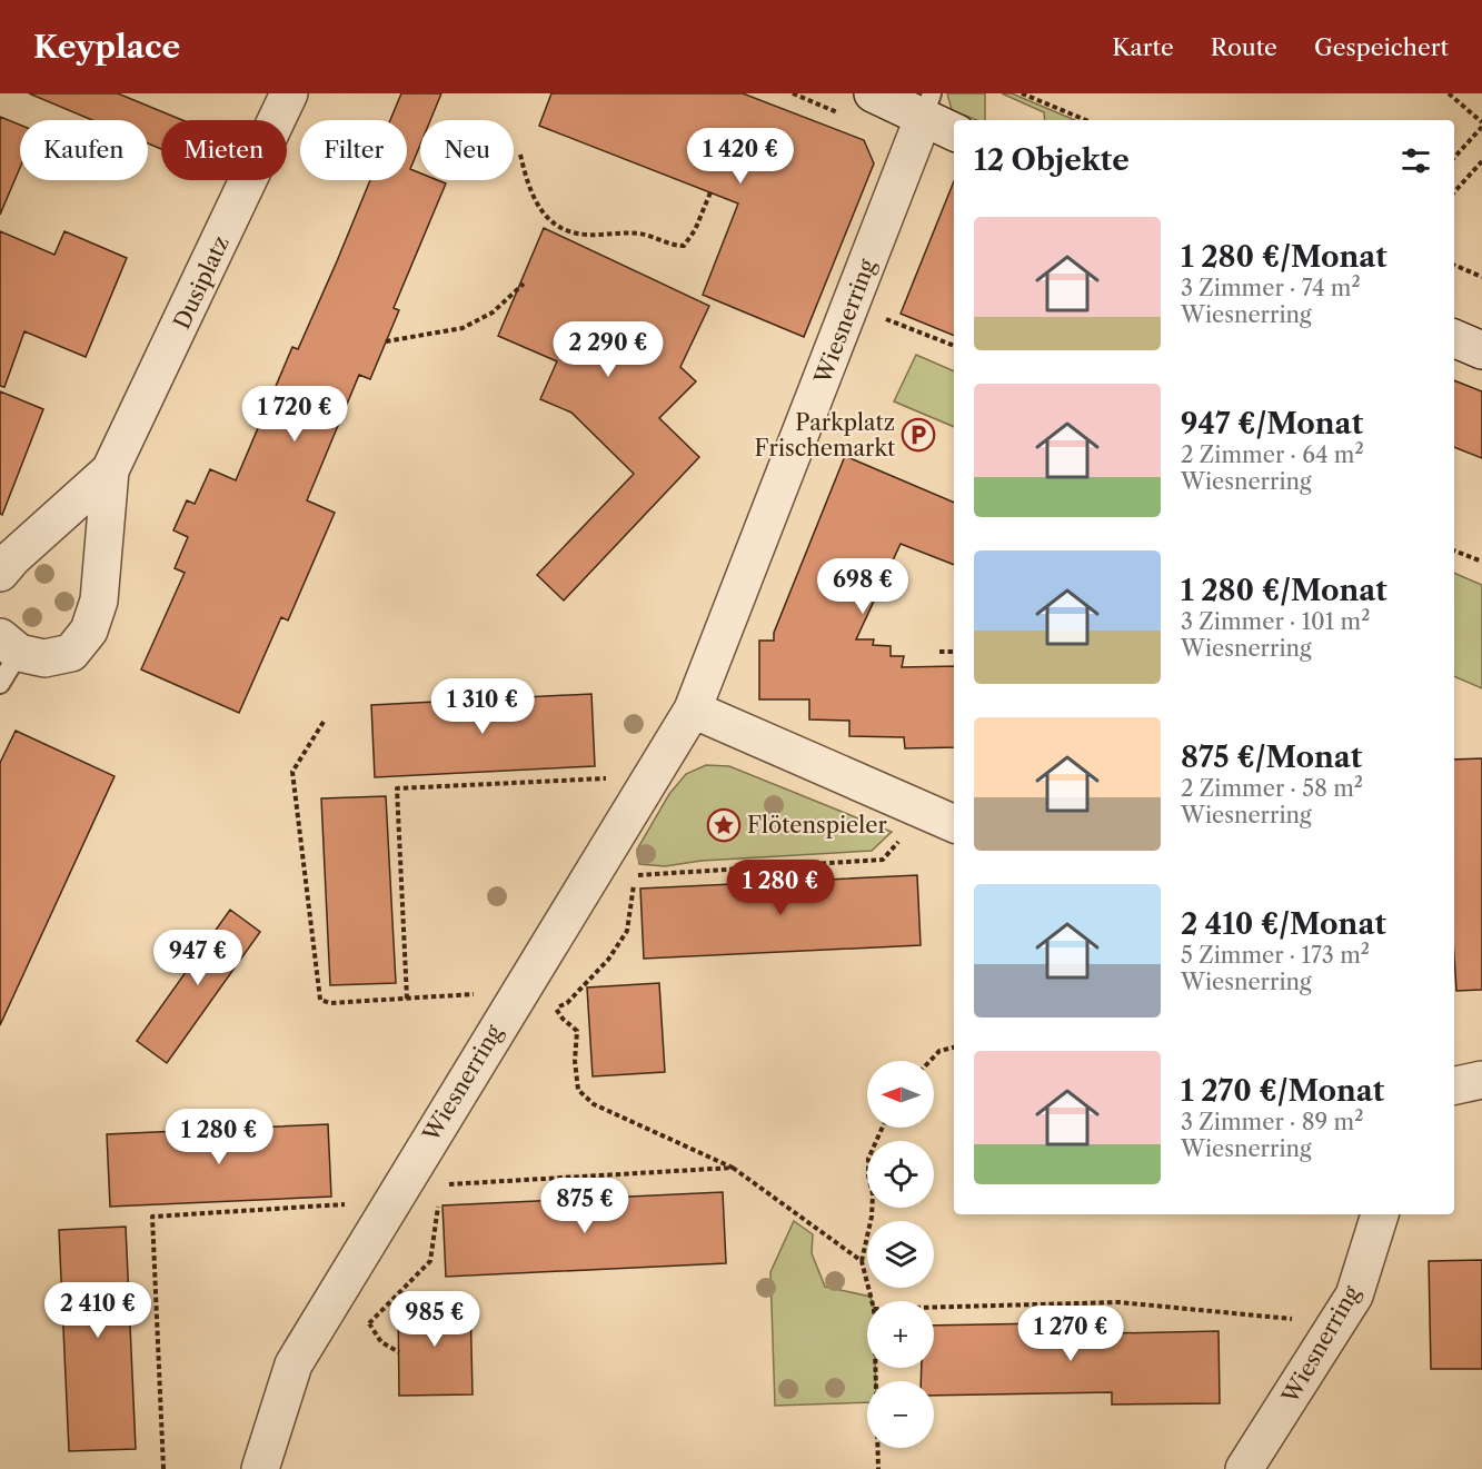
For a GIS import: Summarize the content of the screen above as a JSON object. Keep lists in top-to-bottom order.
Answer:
{
  "streets": {
    "street": ["Dusiplatz", "Wiesnerring"]
  },
  "places": {
    "parking": ["Parkplatz Frischemarkt"],
    "place": ["Flötenspieler"]
  },
  "north": "left",
  "page": {
    "header": "Keyplace",
    "nav": ["Karte", "Route", "Gespeichert"],
    "chip": [
      "Kaufen",
      "Mieten",
      "Filter",
      "Neu"
    ],
    "heading": "12 Objekte",
    "price": [
      "1 420 €",
      "2 290 €",
      "1 720 €",
      "698 €",
      "1 310 €",
      "1 280 €",
      "947 €",
      "1 280 €",
      "875 €",
      "2 410 €",
      "985 €",
      "1 270 €"
    ],
    "list": [
      {
        "name": "1 280 €/Monat",
        "note": "3 Zimmer · 74 m² · Wiesnerring"
      },
      {
        "name": "947 €/Monat",
        "note": "2 Zimmer · 64 m² · Wiesnerring"
      },
      {
        "name": "1 280 €/Monat",
        "note": "3 Zimmer · 101 m² · Wiesnerring"
      },
      {
        "name": "875 €/Monat",
        "note": "2 Zimmer · 58 m² · Wiesnerring"
      },
      {
        "name": "2 410 €/Monat",
        "note": "5 Zimmer · 173 m² · Wiesnerring"
      },
      {
        "name": "1 270 €/Monat",
        "note": "3 Zimmer · 89 m² · Wiesnerring"
      }
    ],
    "map_buttons": ["+", "−"]
  }
}
